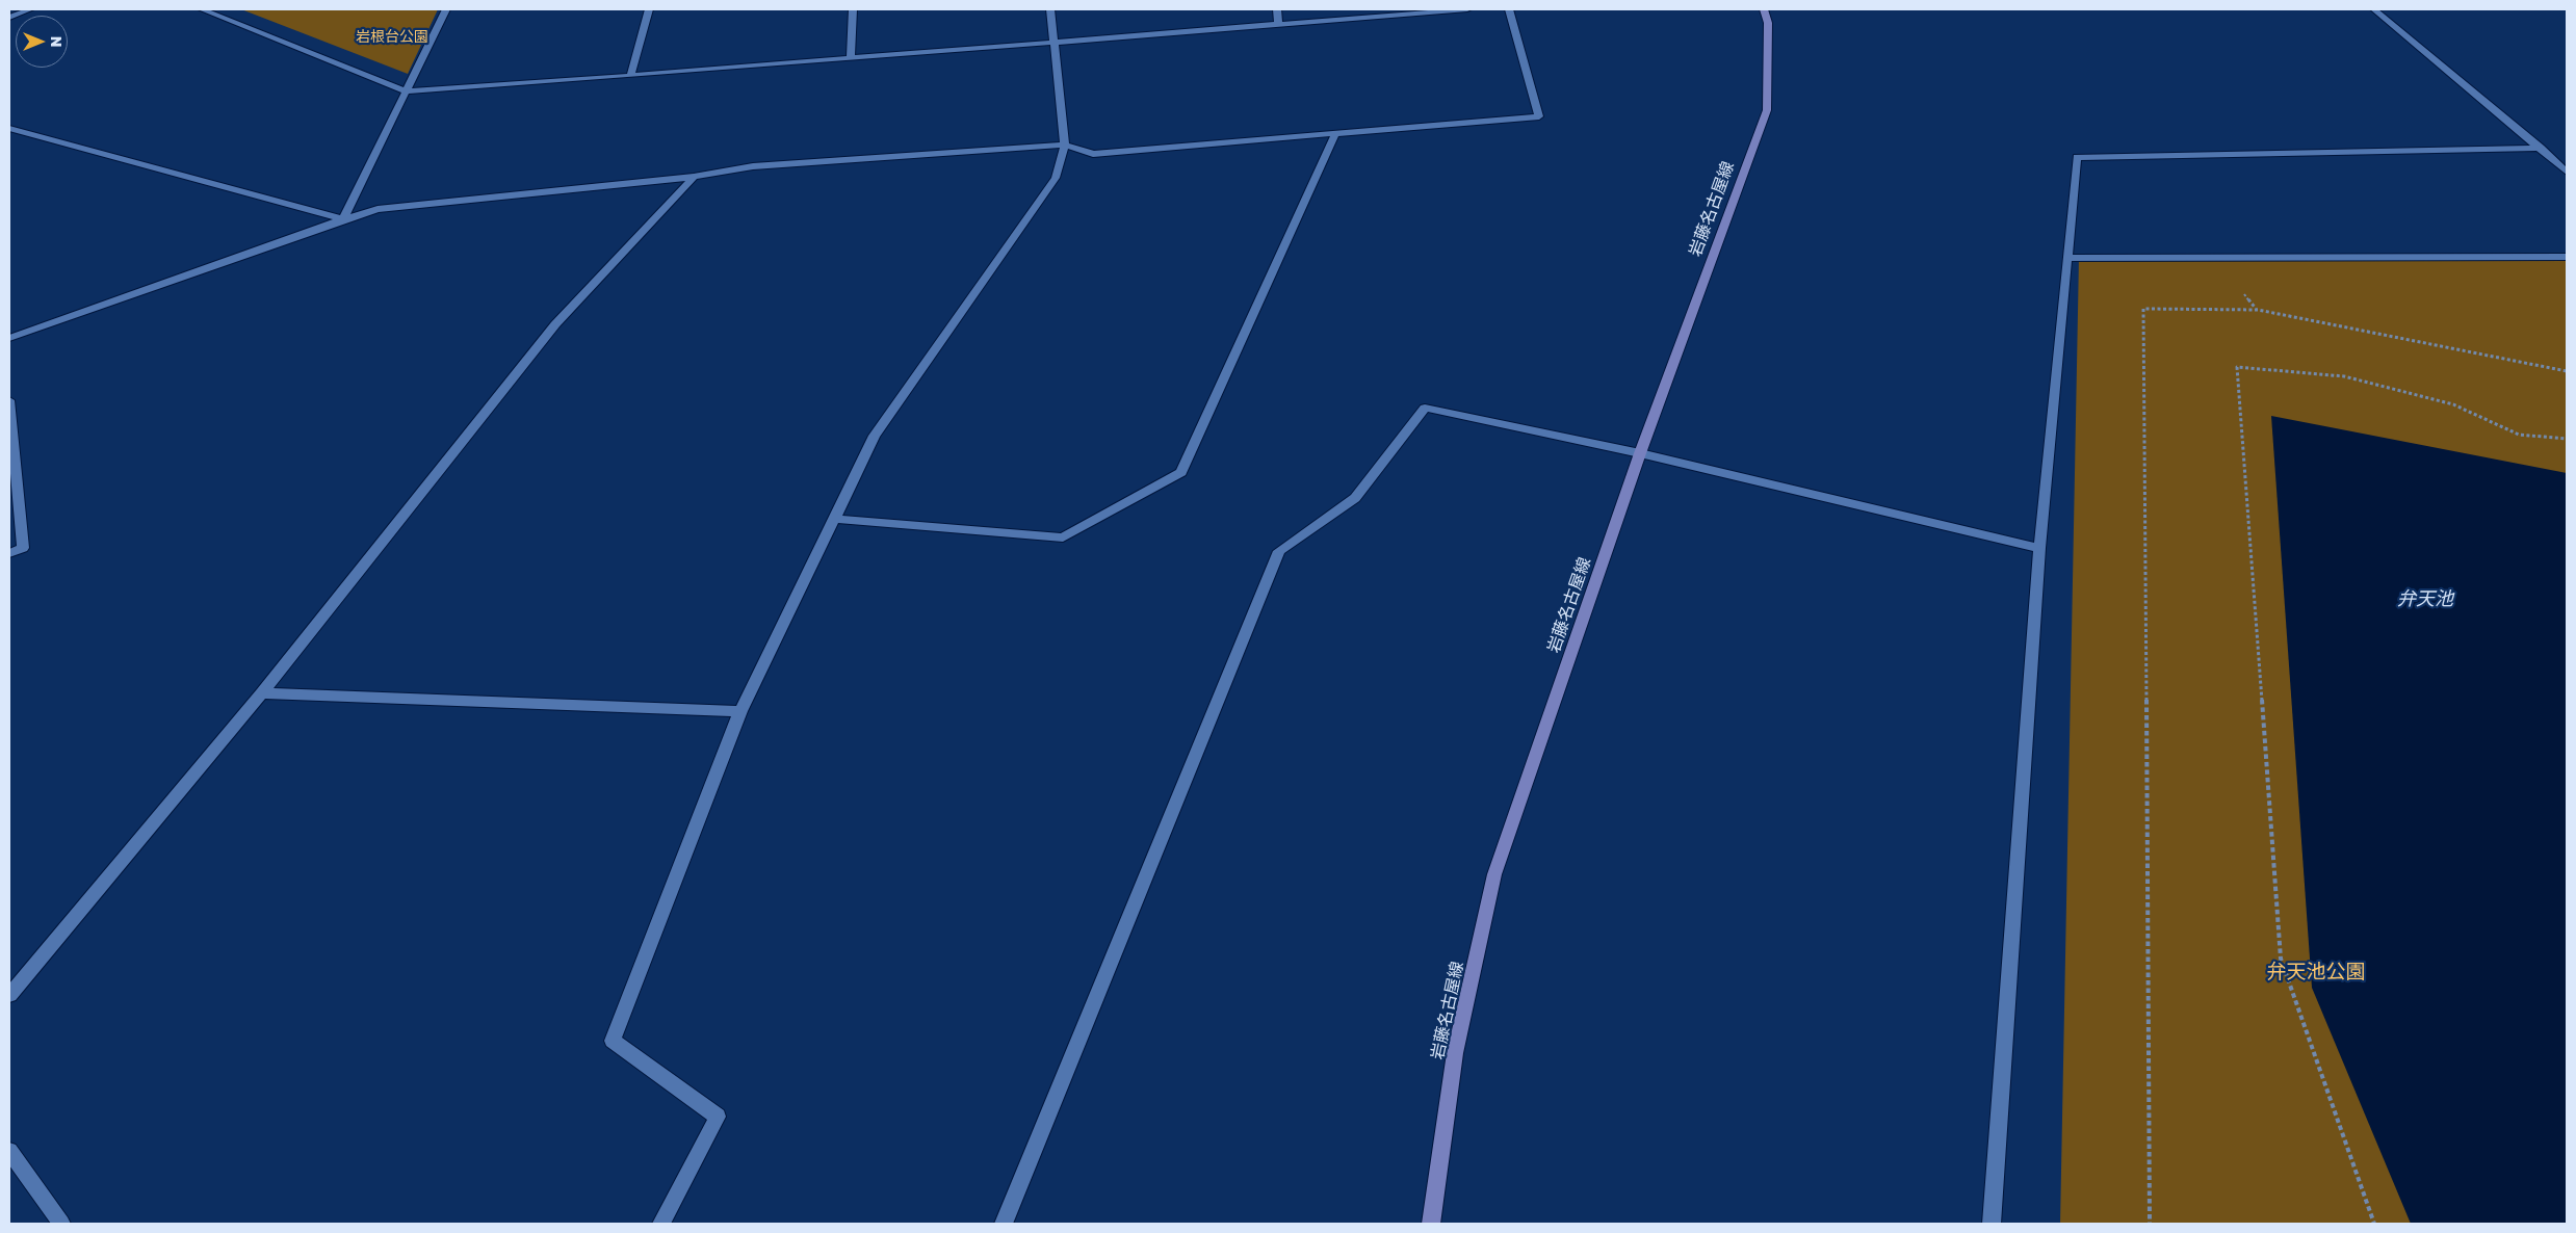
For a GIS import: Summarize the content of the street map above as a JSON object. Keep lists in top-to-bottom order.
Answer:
{
  "streets": {
    "main road": ["岩藤名古屋線"]
  },
  "water": ["弁天池"],
  "parks": ["岩根台公園", "弁天池公園"],
  "north": "right"
}
